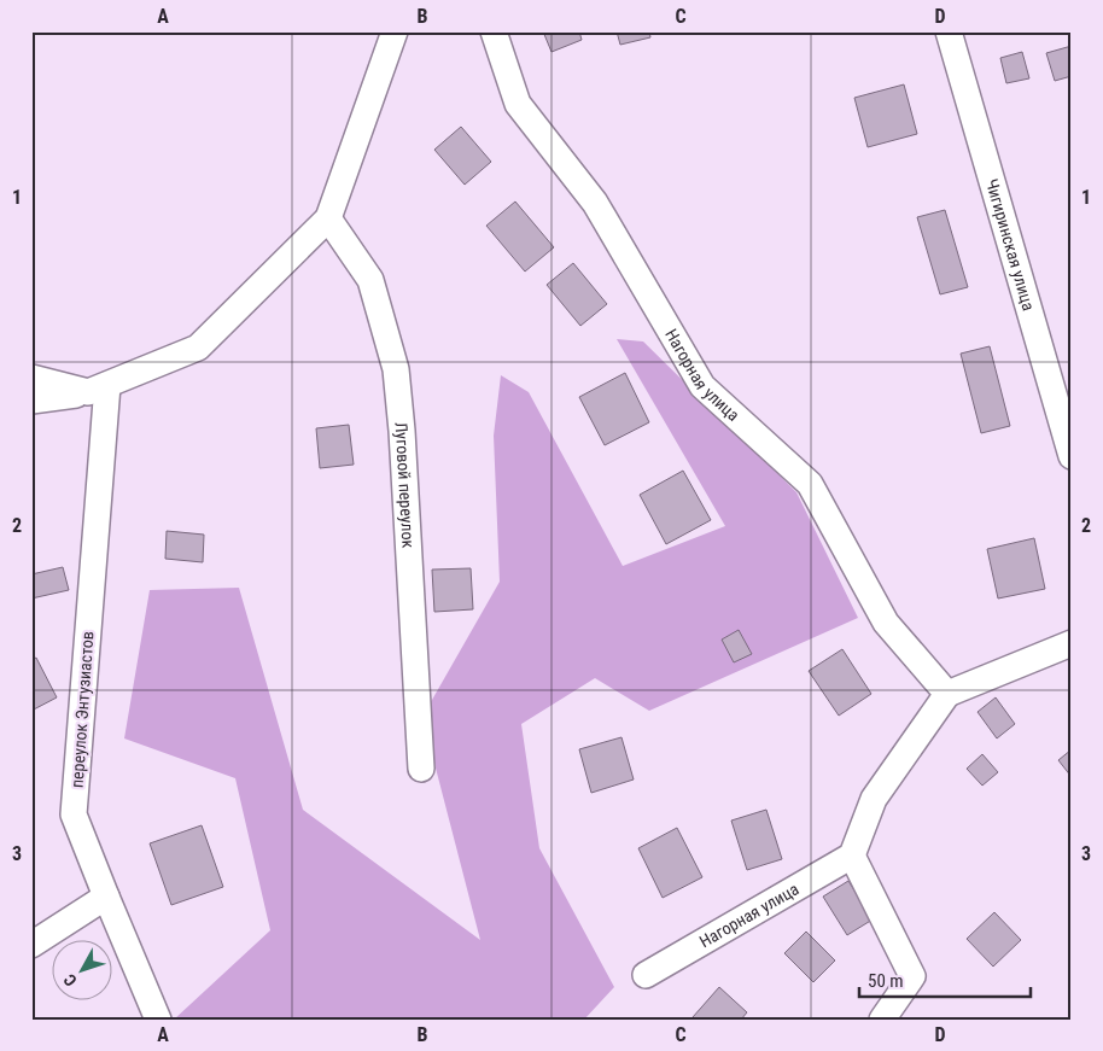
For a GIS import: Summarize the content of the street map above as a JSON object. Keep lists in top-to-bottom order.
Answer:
{
  "streets": {
    "street": [
      "Чигиринская улица",
      "Нагорная улица",
      "Луговой переулок",
      "переулок Энтузиастов"
    ]
  },
  "scale_bar": "50 m",
  "north": "bottom left",
  "grid": {
    "columns": [
      "A",
      "B",
      "C",
      "D"
    ],
    "rows": ["1", "2", "3"]
  }
}
